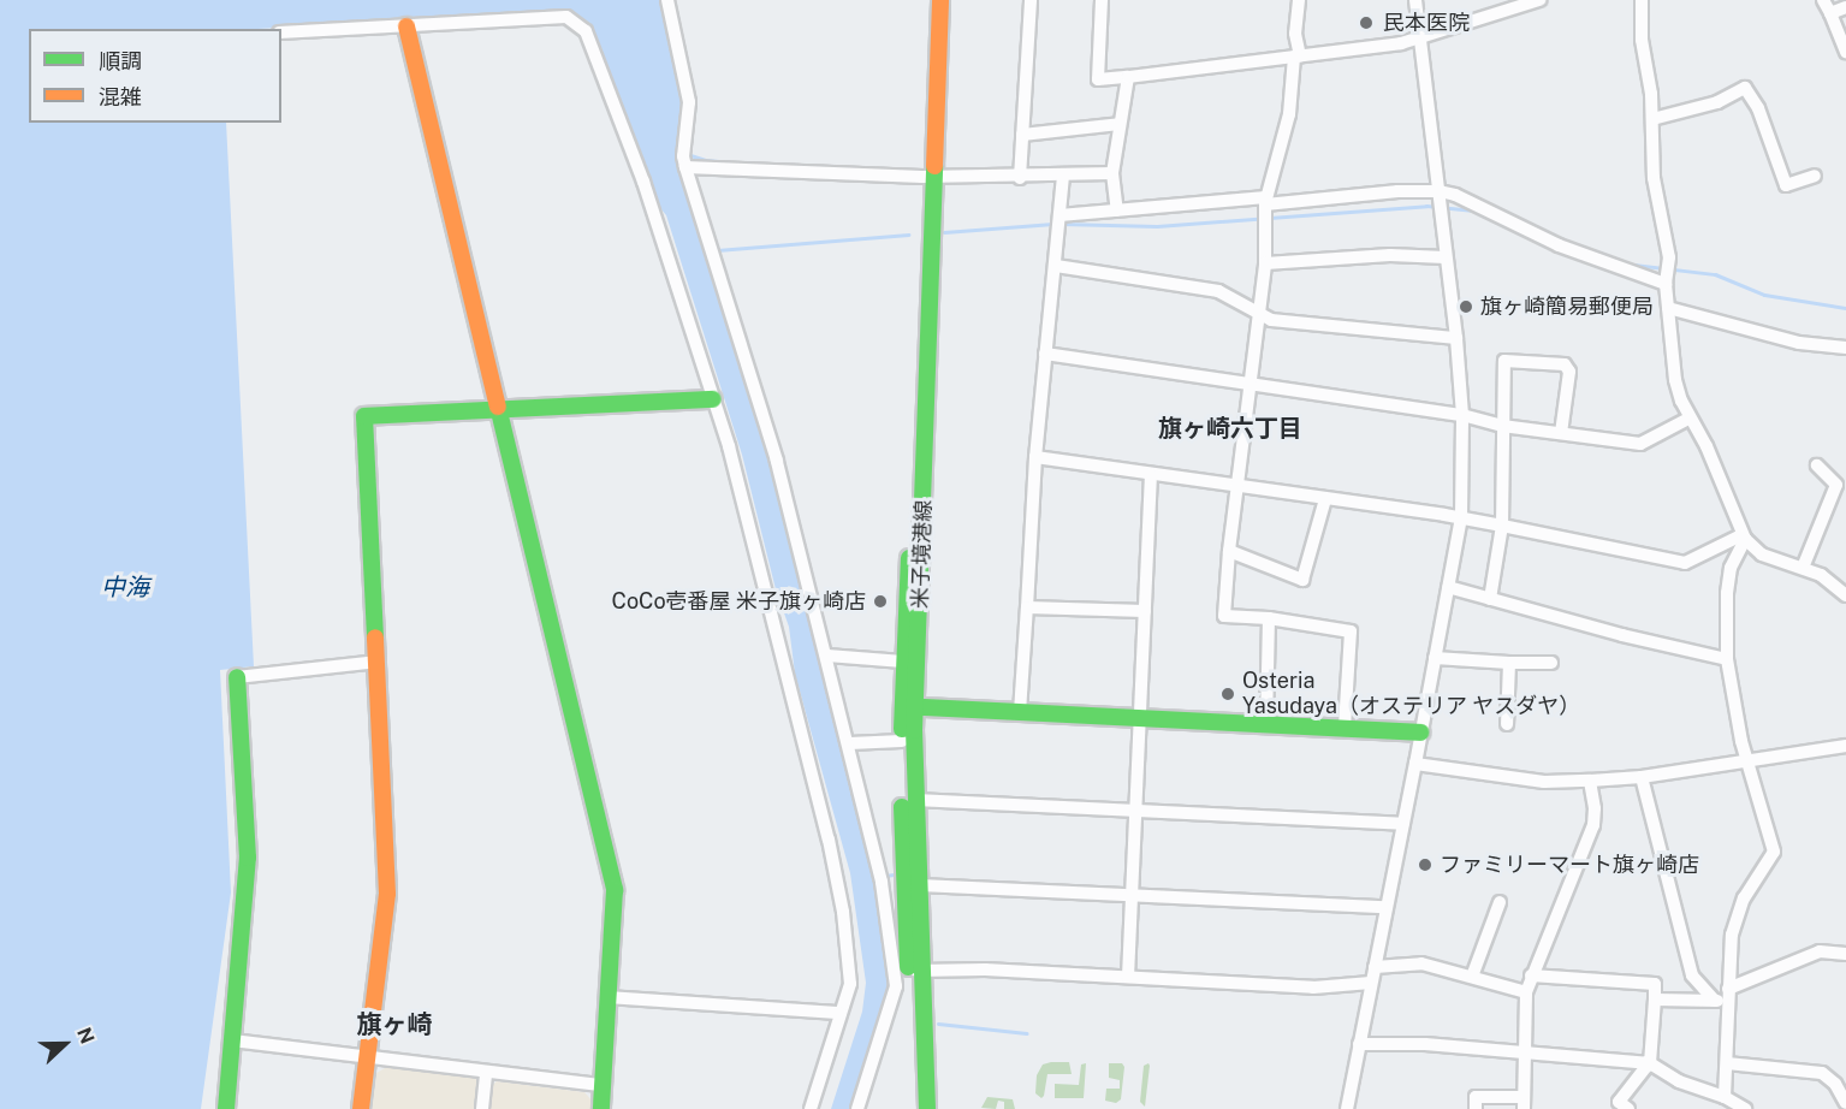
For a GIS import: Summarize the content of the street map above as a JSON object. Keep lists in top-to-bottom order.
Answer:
{
  "streets": {
    "street": ["米子境港線"]
  },
  "districts": ["旗ヶ崎六丁目", "旗ヶ崎"],
  "water": ["中海"],
  "places": [
    "民本医院",
    "旗ヶ崎簡易郵便局",
    "CoCo壱番屋 米子旗ヶ崎店",
    "Osteria Yasudaya（オステリア ヤスダヤ）",
    "ファミリーマート旗ヶ崎店"
  ],
  "legend": ["順調", "混雑"],
  "north": "right"
}
